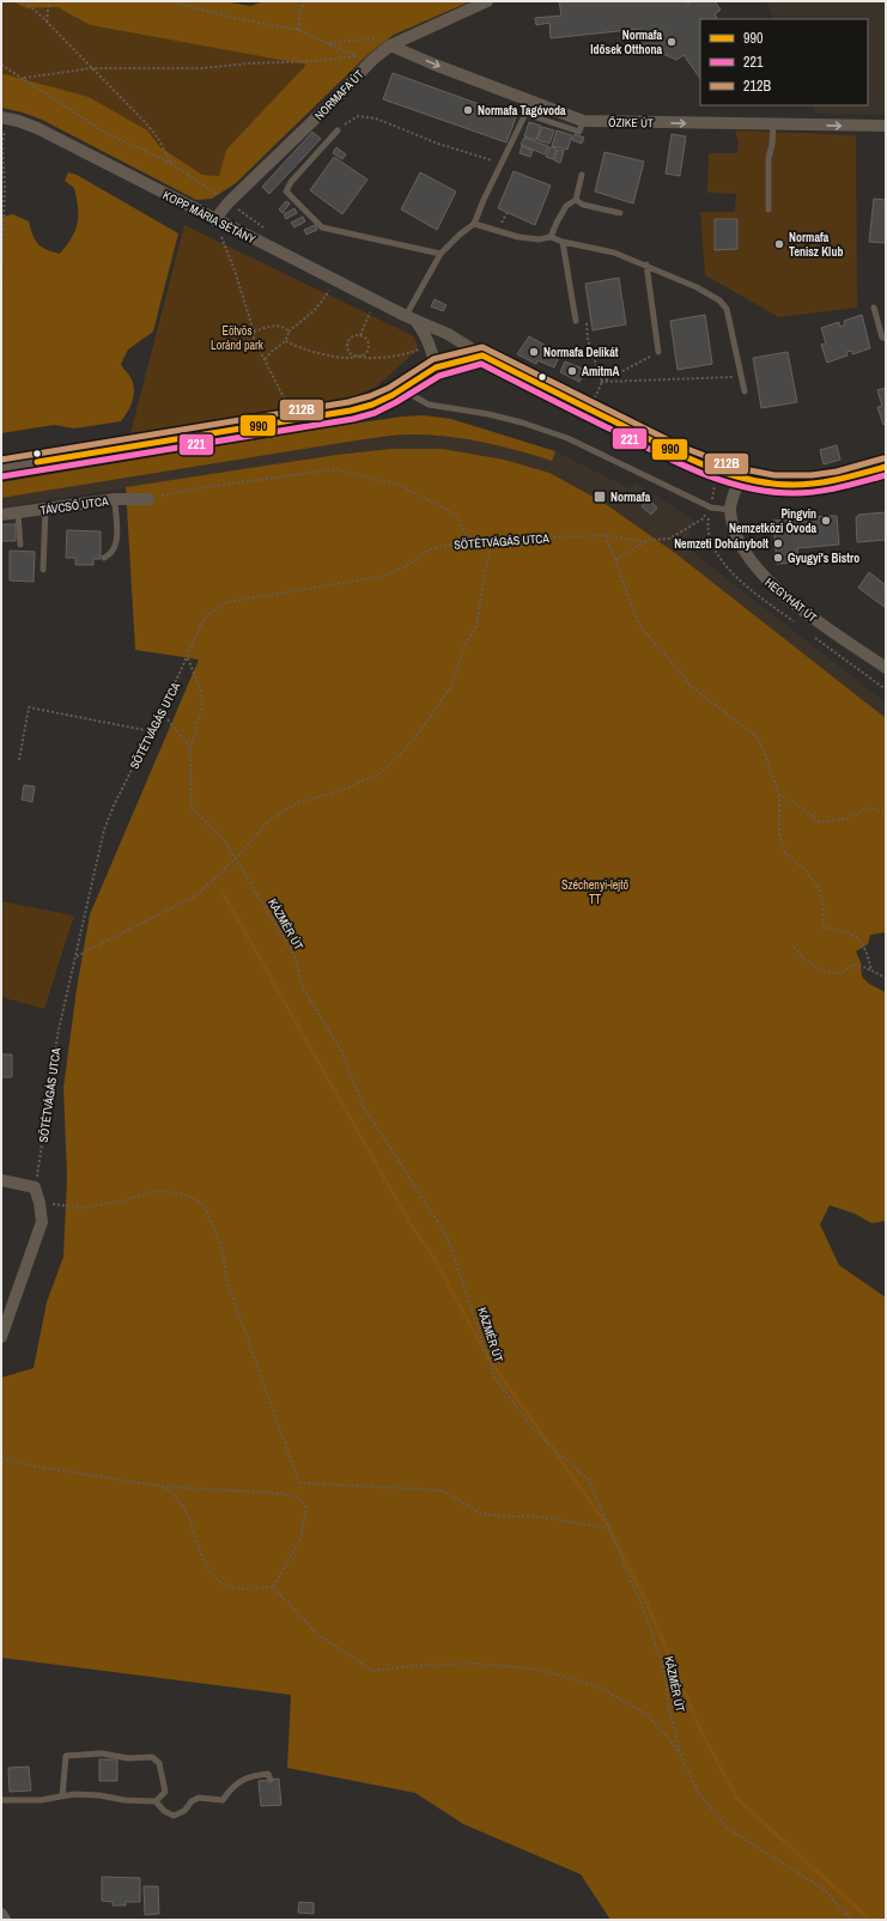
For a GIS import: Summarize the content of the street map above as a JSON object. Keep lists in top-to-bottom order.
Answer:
{
  "streets": {
    "street": [
      "NORMAFA ÚT",
      "ŐZIKE ÚT",
      "KOPP MÁRIA SÉTÁNY",
      "TÁVCSŐ UTCA",
      "HEGYHÁT ÚT"
    ],
    "path": ["SÖTÉTVÁGÁS UTCA", "KÁZMÉR ÚT"]
  },
  "crossings": [
    ["NORMAFA ÚT", "ŐZIKE ÚT"],
    ["NORMAFA ÚT", "KOPP MÁRIA SÉTÁNY"],
    ["SÖTÉTVÁGÁS UTCA", "KÁZMÉR ÚT"]
  ],
  "one_way": ["ŐZIKE ÚT"],
  "parks": ["Eötvös Loránd park", "Széchenyi-lejtő TT"],
  "places": {
    "other": [
      "Normafa Idősek Otthona",
      "Normafa Tagóvoda",
      "Normafa Tenisz Klub",
      "Normafa Delikát",
      "AmitmA",
      "Pingvin Nemzetközi Óvoda",
      "Nemzeti Dohánybolt",
      "Gyugyi's Bistro"
    ],
    "transit": ["Normafa"]
  },
  "lines": ["transit line 212B", "transit line 990", "transit line 221"],
  "legend": ["990", "221", "212B"]
}
